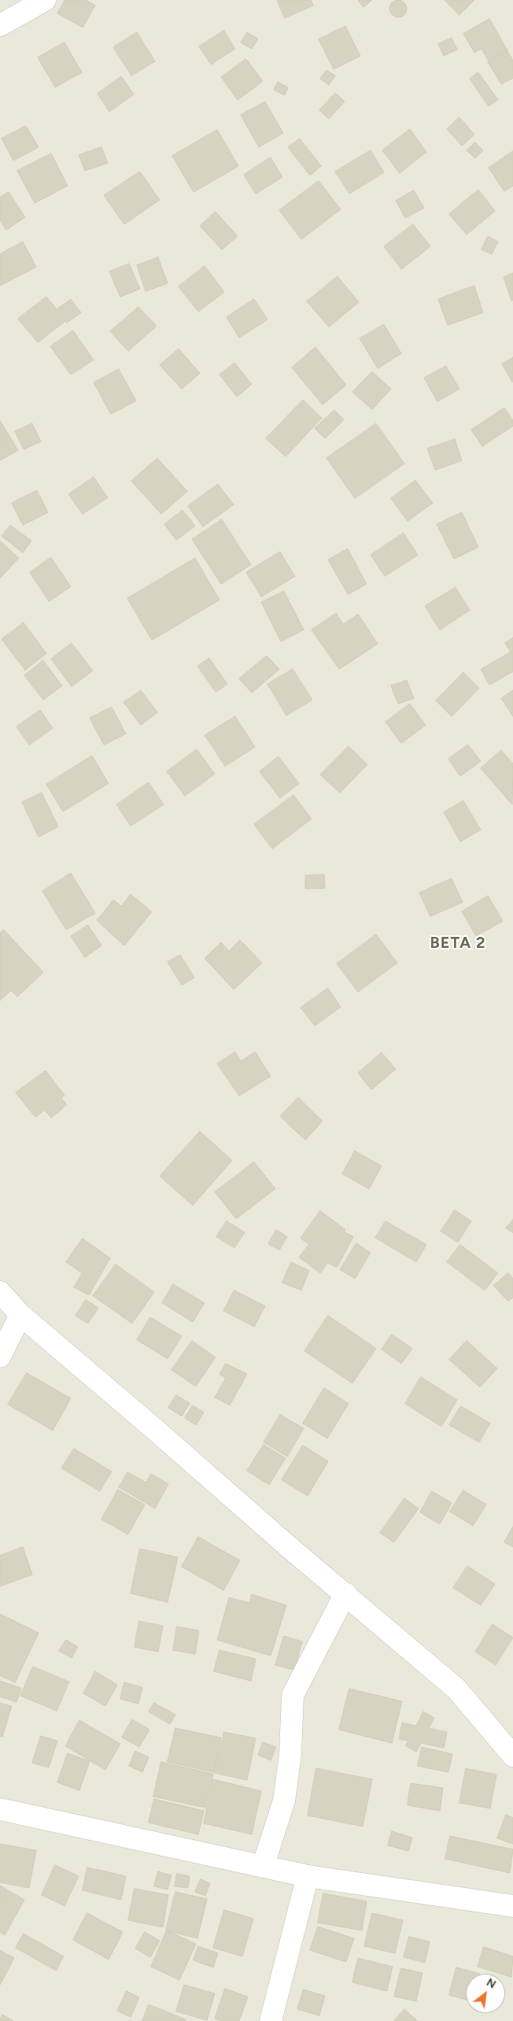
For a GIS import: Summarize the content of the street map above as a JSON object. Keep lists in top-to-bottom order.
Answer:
{
  "districts": ["BETA 2"],
  "north": "top right"
}
